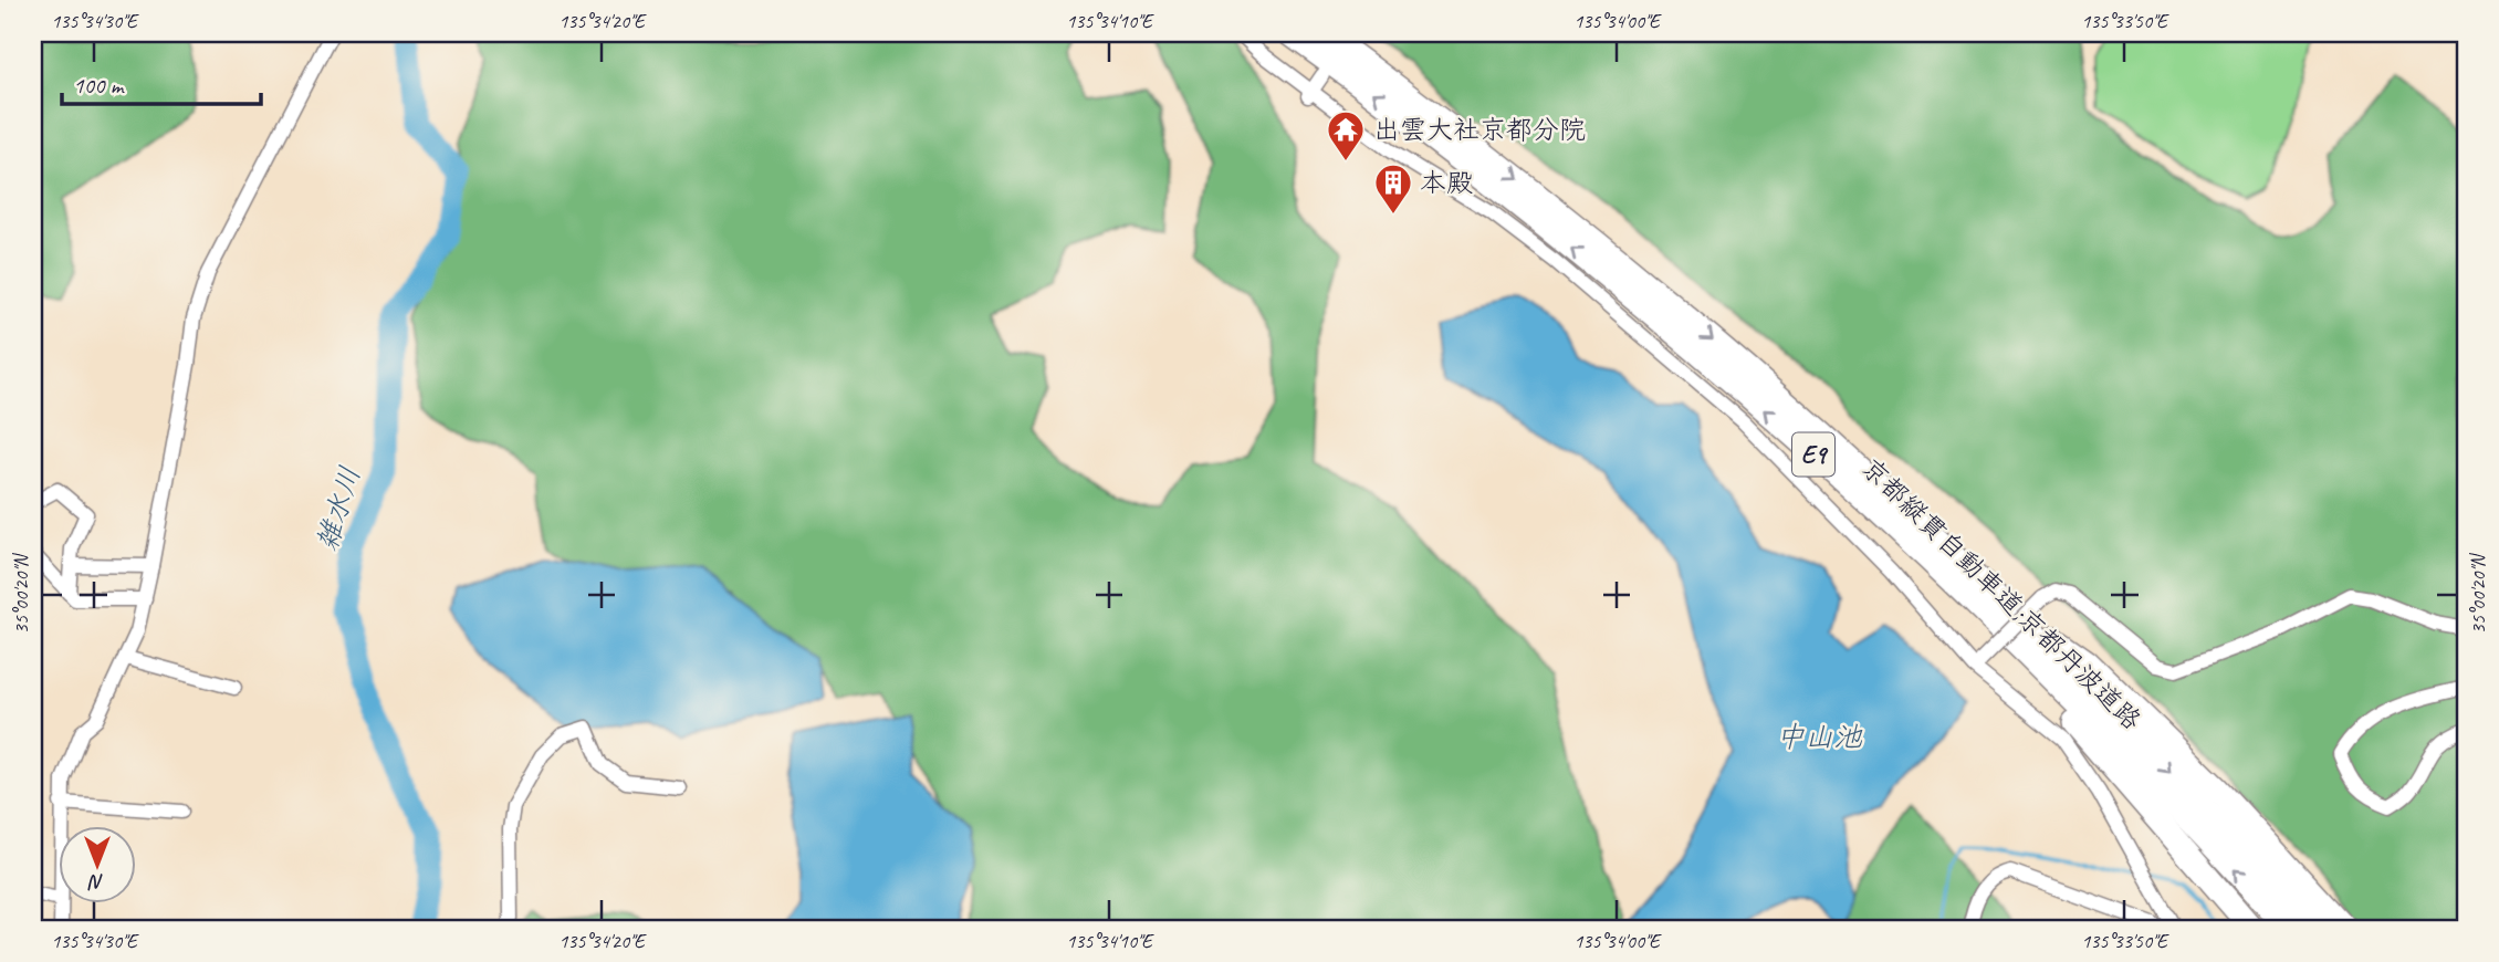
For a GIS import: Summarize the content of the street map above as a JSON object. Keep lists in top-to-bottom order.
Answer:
{
  "streets": {
    "highway": ["E9", "京都縦貫自動車道;京都丹波道路"]
  },
  "water": ["雑水川", "中山池"],
  "places": {
    "temple": ["出雲大社京都分院"],
    "building": ["本殿"]
  },
  "scale_bar": "100 m",
  "north": "bottom",
  "coordinates": [
    "135°34'30\"E",
    "135°34'20\"E",
    "135°34'10\"E",
    "135°34'00\"E",
    "135°33'50\"E",
    "35°00'20\"N"
  ]
}
